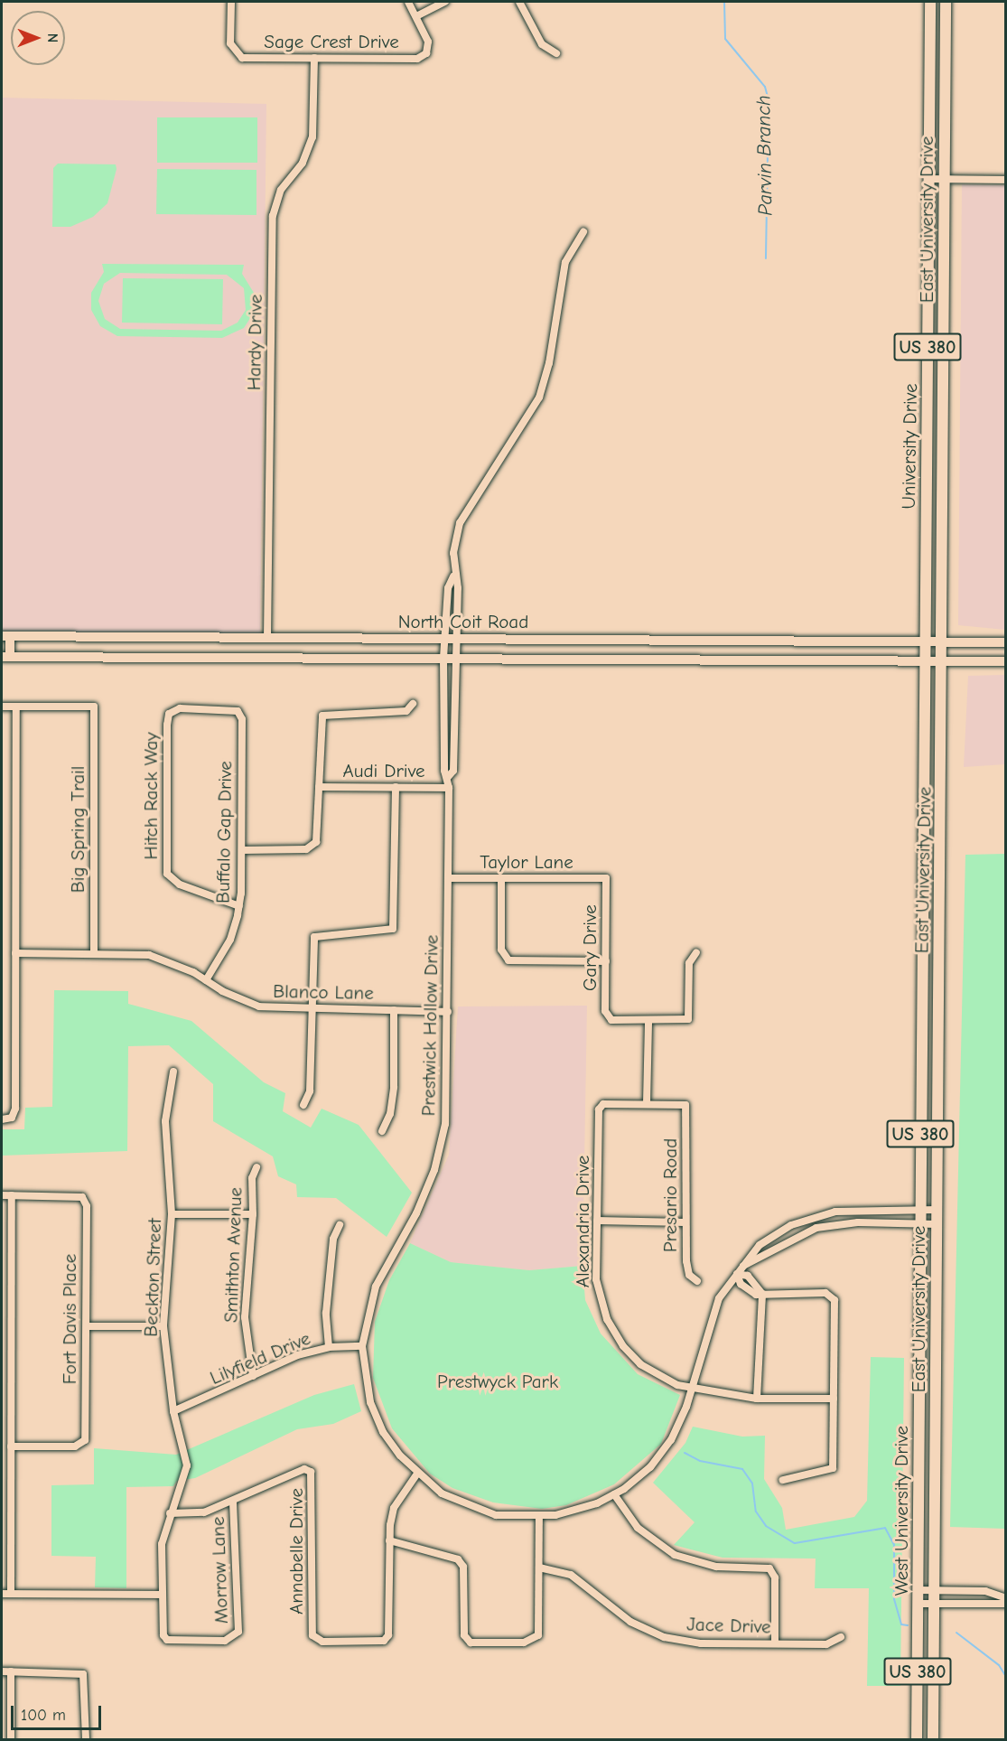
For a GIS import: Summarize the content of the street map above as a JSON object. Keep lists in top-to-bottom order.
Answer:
{
  "streets": {
    "highway": [
      "East University Drive",
      "US 380",
      "University Drive",
      "West University Drive"
    ],
    "main road": ["North Coit Road"],
    "street": [
      "Sage Crest Drive",
      "Hardy Drive",
      "Audi Drive",
      "Hitch Rack Way",
      "Big Spring Trail",
      "Buffalo Gap Drive",
      "Taylor Lane",
      "Gary Drive",
      "Blanco Lane",
      "Prestwick Hollow Drive",
      "Presario Road",
      "Alexandria Drive",
      "Smithton Avenue",
      "Beckton Street",
      "Fort Davis Place",
      "Lilyfield Drive",
      "Annabelle Drive",
      "Morrow Lane",
      "Jace Drive"
    ]
  },
  "crossings": [
    ["Sage Crest Drive", "Hardy Drive"],
    ["East University Drive", "North Coit Road"],
    ["East University Drive", "Prestwick Hollow Drive"],
    ["Hardy Drive", "North Coit Road"],
    ["University Drive", "North Coit Road"],
    ["University Drive", "West University Drive"],
    ["North Coit Road", "Prestwick Hollow Drive"],
    ["North Coit Road", "West University Drive"],
    ["Audi Drive", "Prestwick Hollow Drive"],
    ["Hitch Rack Way", "Buffalo Gap Drive"],
    ["Big Spring Trail", "Blanco Lane"],
    ["Buffalo Gap Drive", "Blanco Lane"],
    ["Taylor Lane", "Gary Drive"],
    ["Taylor Lane", "Prestwick Hollow Drive"],
    ["Blanco Lane", "Prestwick Hollow Drive"],
    ["Prestwick Hollow Drive", "Alexandria Drive"],
    ["Prestwick Hollow Drive", "Lilyfield Drive"],
    ["Prestwick Hollow Drive", "West University Drive"],
    ["Presario Road", "Alexandria Drive"],
    ["Smithton Avenue", "Lilyfield Drive"],
    ["Beckton Street", "Lilyfield Drive"],
    ["Beckton Street", "Morrow Lane"],
    ["Annabelle Drive", "Morrow Lane"]
  ],
  "water": ["Parvin Branch"],
  "parks": ["Prestwyck Park"],
  "scale_bar": "100 m",
  "north": "right"
}
